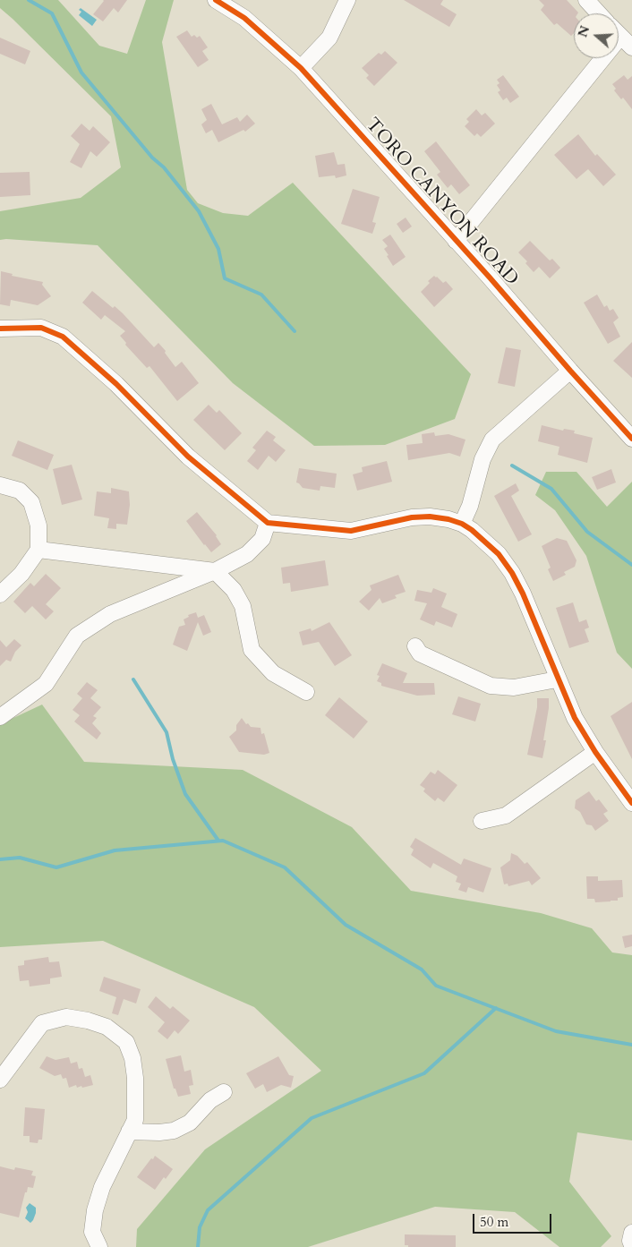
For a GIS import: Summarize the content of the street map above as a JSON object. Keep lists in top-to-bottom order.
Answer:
{
  "streets": {
    "street": ["TORO CANYON ROAD"]
  },
  "scale_bar": "50 m",
  "north": "left"
}
